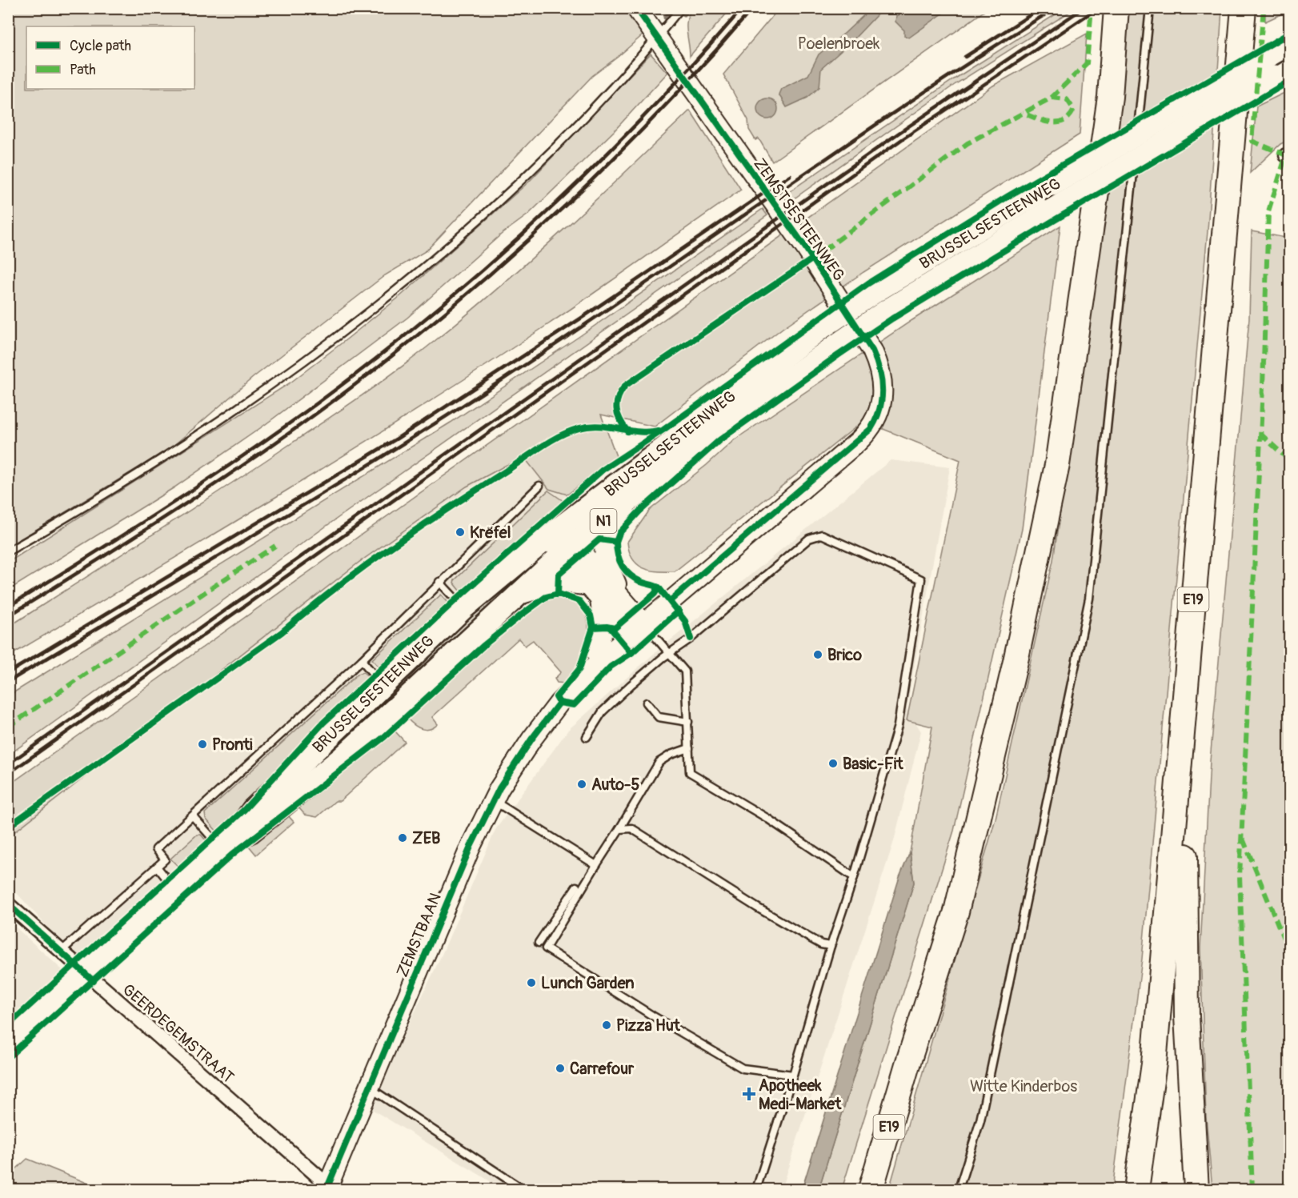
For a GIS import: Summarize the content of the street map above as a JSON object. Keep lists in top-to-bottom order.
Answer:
{
  "streets": {
    "highway": ["E19"],
    "main road": ["BRUSSELSESTEENWEG", "N1"],
    "street": ["ZEMSTSESTEENWEG", "ZEMSTBAAN", "GEERDEGEMSTRAAT"]
  },
  "crossings": [
    ["ZEMSTSESTEENWEG", "ZEMSTBAAN"],
    ["BRUSSELSESTEENWEG", "GEERDEGEMSTRAAT"],
    ["ZEMSTBAAN", "GEERDEGEMSTRAAT"]
  ],
  "parks": ["Poelenbroek", "Witte Kinderbos"],
  "places": {
    "other": [
      "Krëfel",
      "Brico",
      "Pronti",
      "Basic-Fit",
      "Auto-5",
      "ZEB",
      "Lunch Garden",
      "Pizza Hut",
      "Carrefour"
    ],
    "health": ["Apotheek Medi-Market"]
  },
  "legend": ["Cycle path", "Path"]
}
